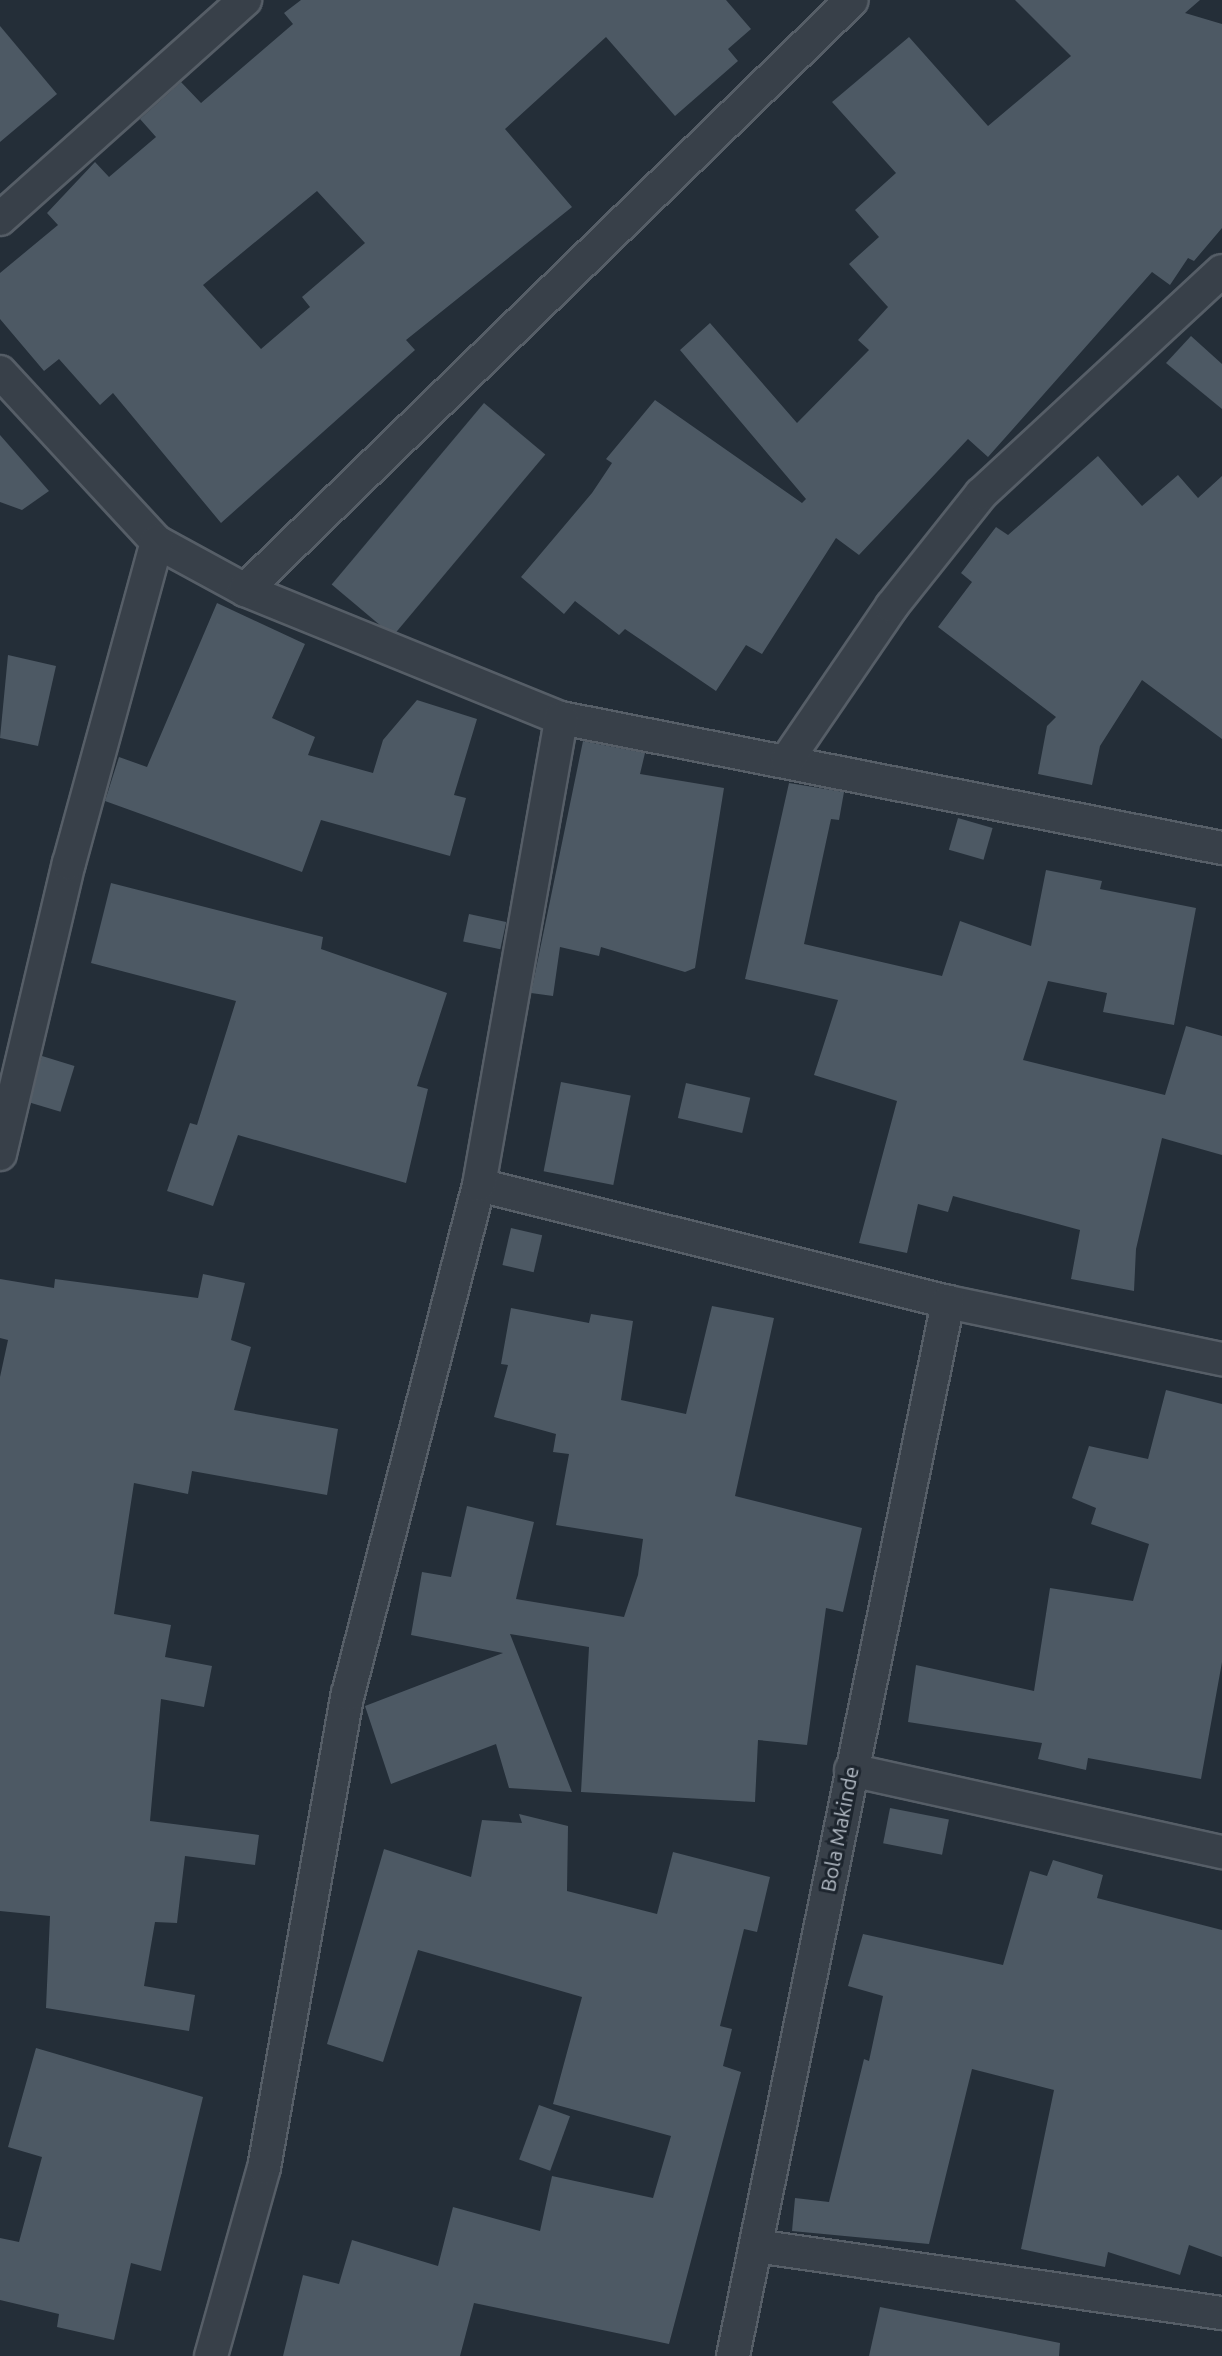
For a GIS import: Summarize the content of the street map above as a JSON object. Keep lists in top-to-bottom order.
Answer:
{
  "streets": {
    "street": ["Bola Makinde"]
  }
}
